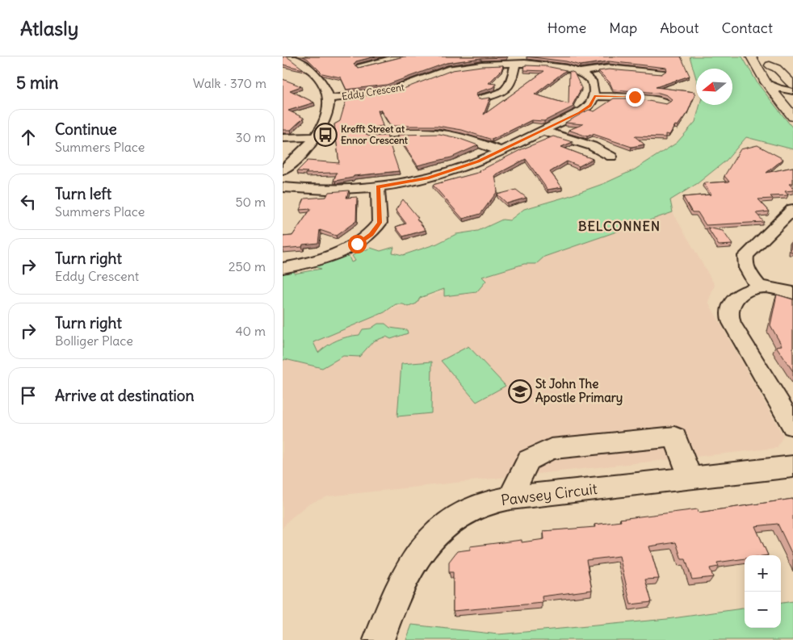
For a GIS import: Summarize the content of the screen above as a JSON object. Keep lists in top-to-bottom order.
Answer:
{
  "streets": {
    "street": ["Eddy Crescent", "Pawsey Circuit"]
  },
  "districts": ["BELCONNEN"],
  "places": {
    "bus stop": ["Krefft Street at Ennor Crescent"],
    "school or university": ["St John The Apostle Primary"]
  },
  "north": "left",
  "page": {
    "header": "Atlasly",
    "nav": [
      "Home",
      "Map",
      "About",
      "Contact"
    ],
    "heading": ["5 min", "Walk · 370 m"],
    "list": [
      ["Continue", "Summers Place", "30 m"],
      ["Turn left", "Summers Place", "50 m"],
      ["Turn right", "Eddy Crescent", "250 m"],
      ["Turn right", "Bolliger Place", "40 m"],
      "Arrive at destination"
    ],
    "map_buttons": ["+", "−"]
  }
}
